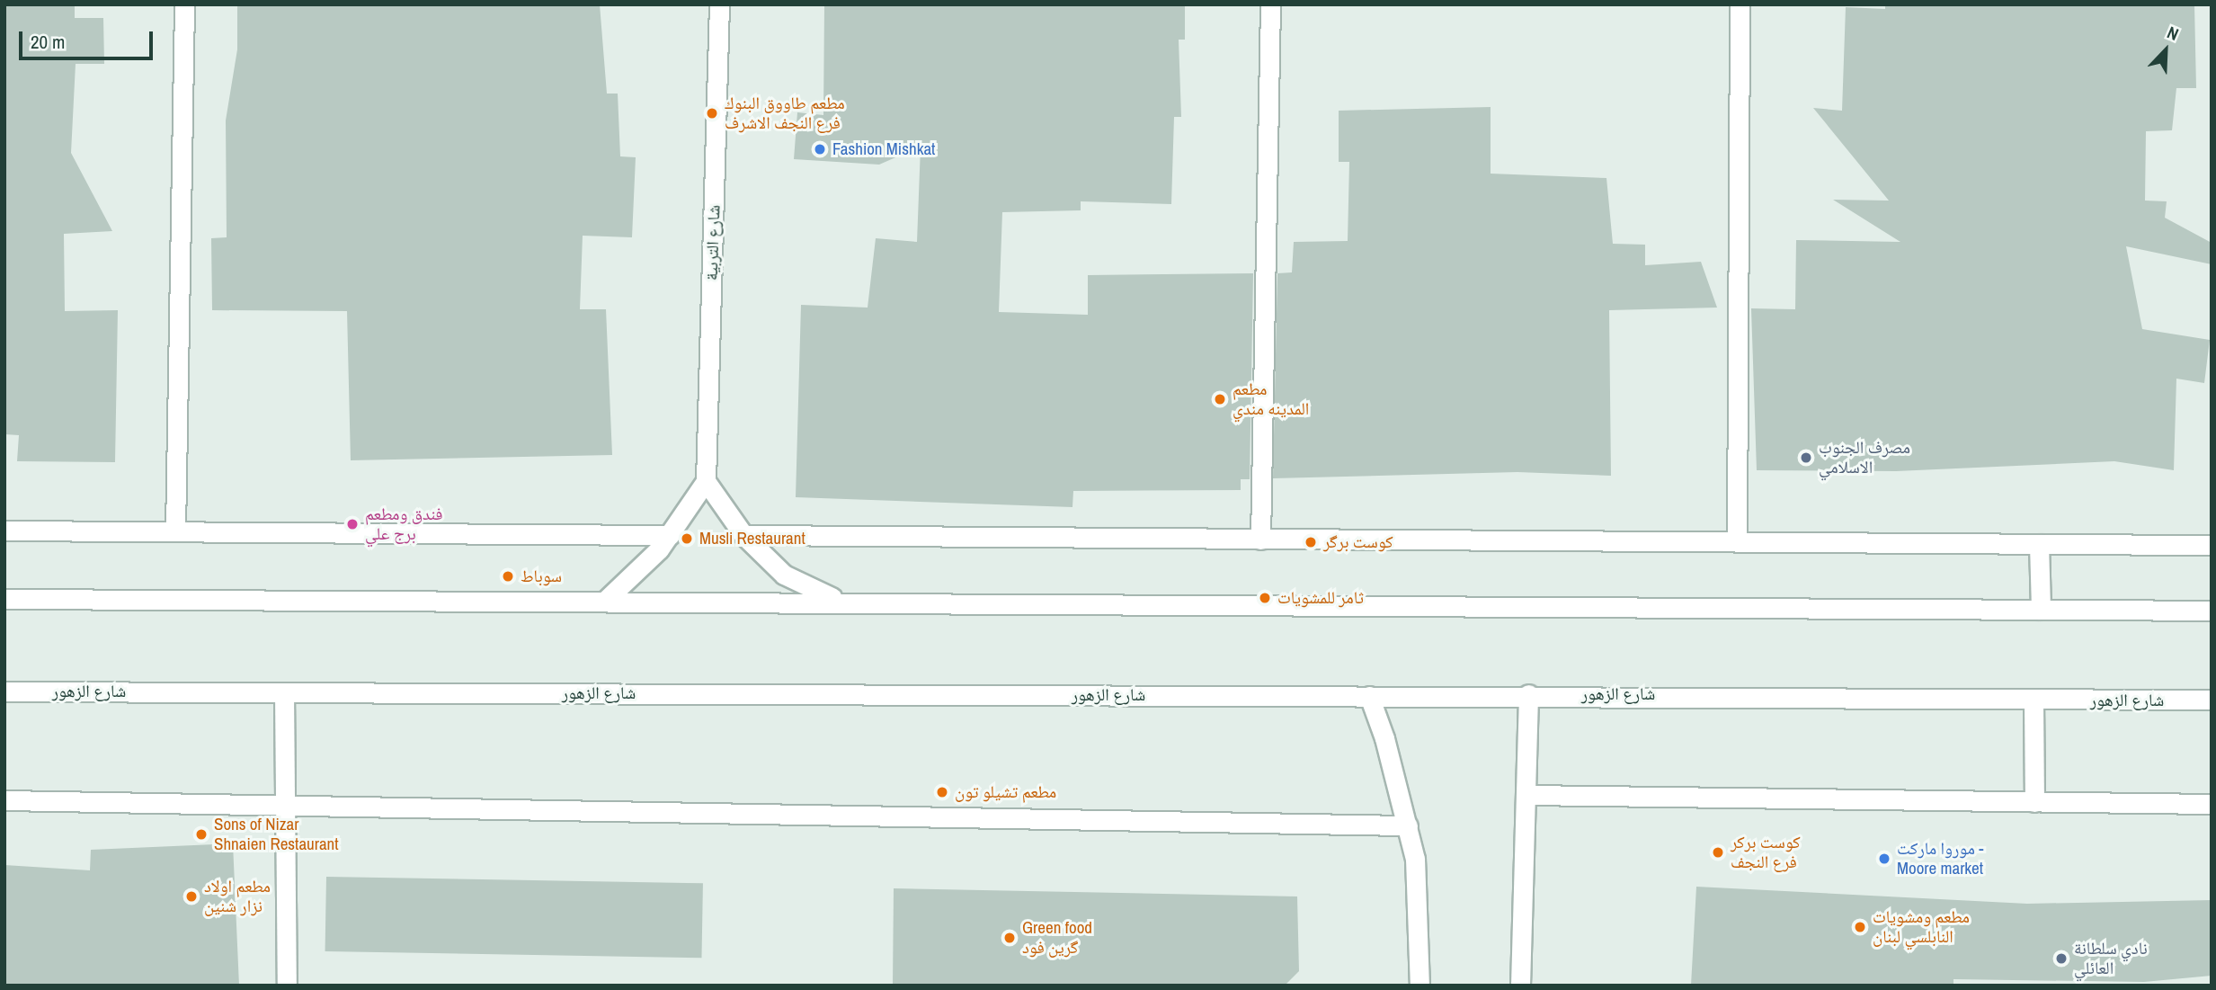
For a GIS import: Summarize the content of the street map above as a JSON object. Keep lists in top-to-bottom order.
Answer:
{
  "streets": {
    "street": ["شارع التربية", "شارع الزهور"]
  },
  "places": [
    "مطعم طاووق البنوك فرع النجف الاشرف",
    "Fashion Mishkat",
    "مطعم المدينه مندي",
    "مصرف الجنوب الاسلامي",
    "فندق ومطعم برج علي",
    "Musli Restaurant",
    "كوست برگر",
    "سوباط",
    "ثامر للمشويات",
    "مطعم تشيلو تون",
    "Sons of Nizar Shnaien Restaurant",
    "كوست بركر فرع النجف",
    "موروا ماركت - Moore market",
    "مطعم اولاد نزار شنين",
    "مطعم ومشويات النابلسي لبنان",
    "Green food گرين فود",
    "نادي سلطانة العائلي"
  ],
  "scale_bar": "20 m",
  "north": "top right"
}
